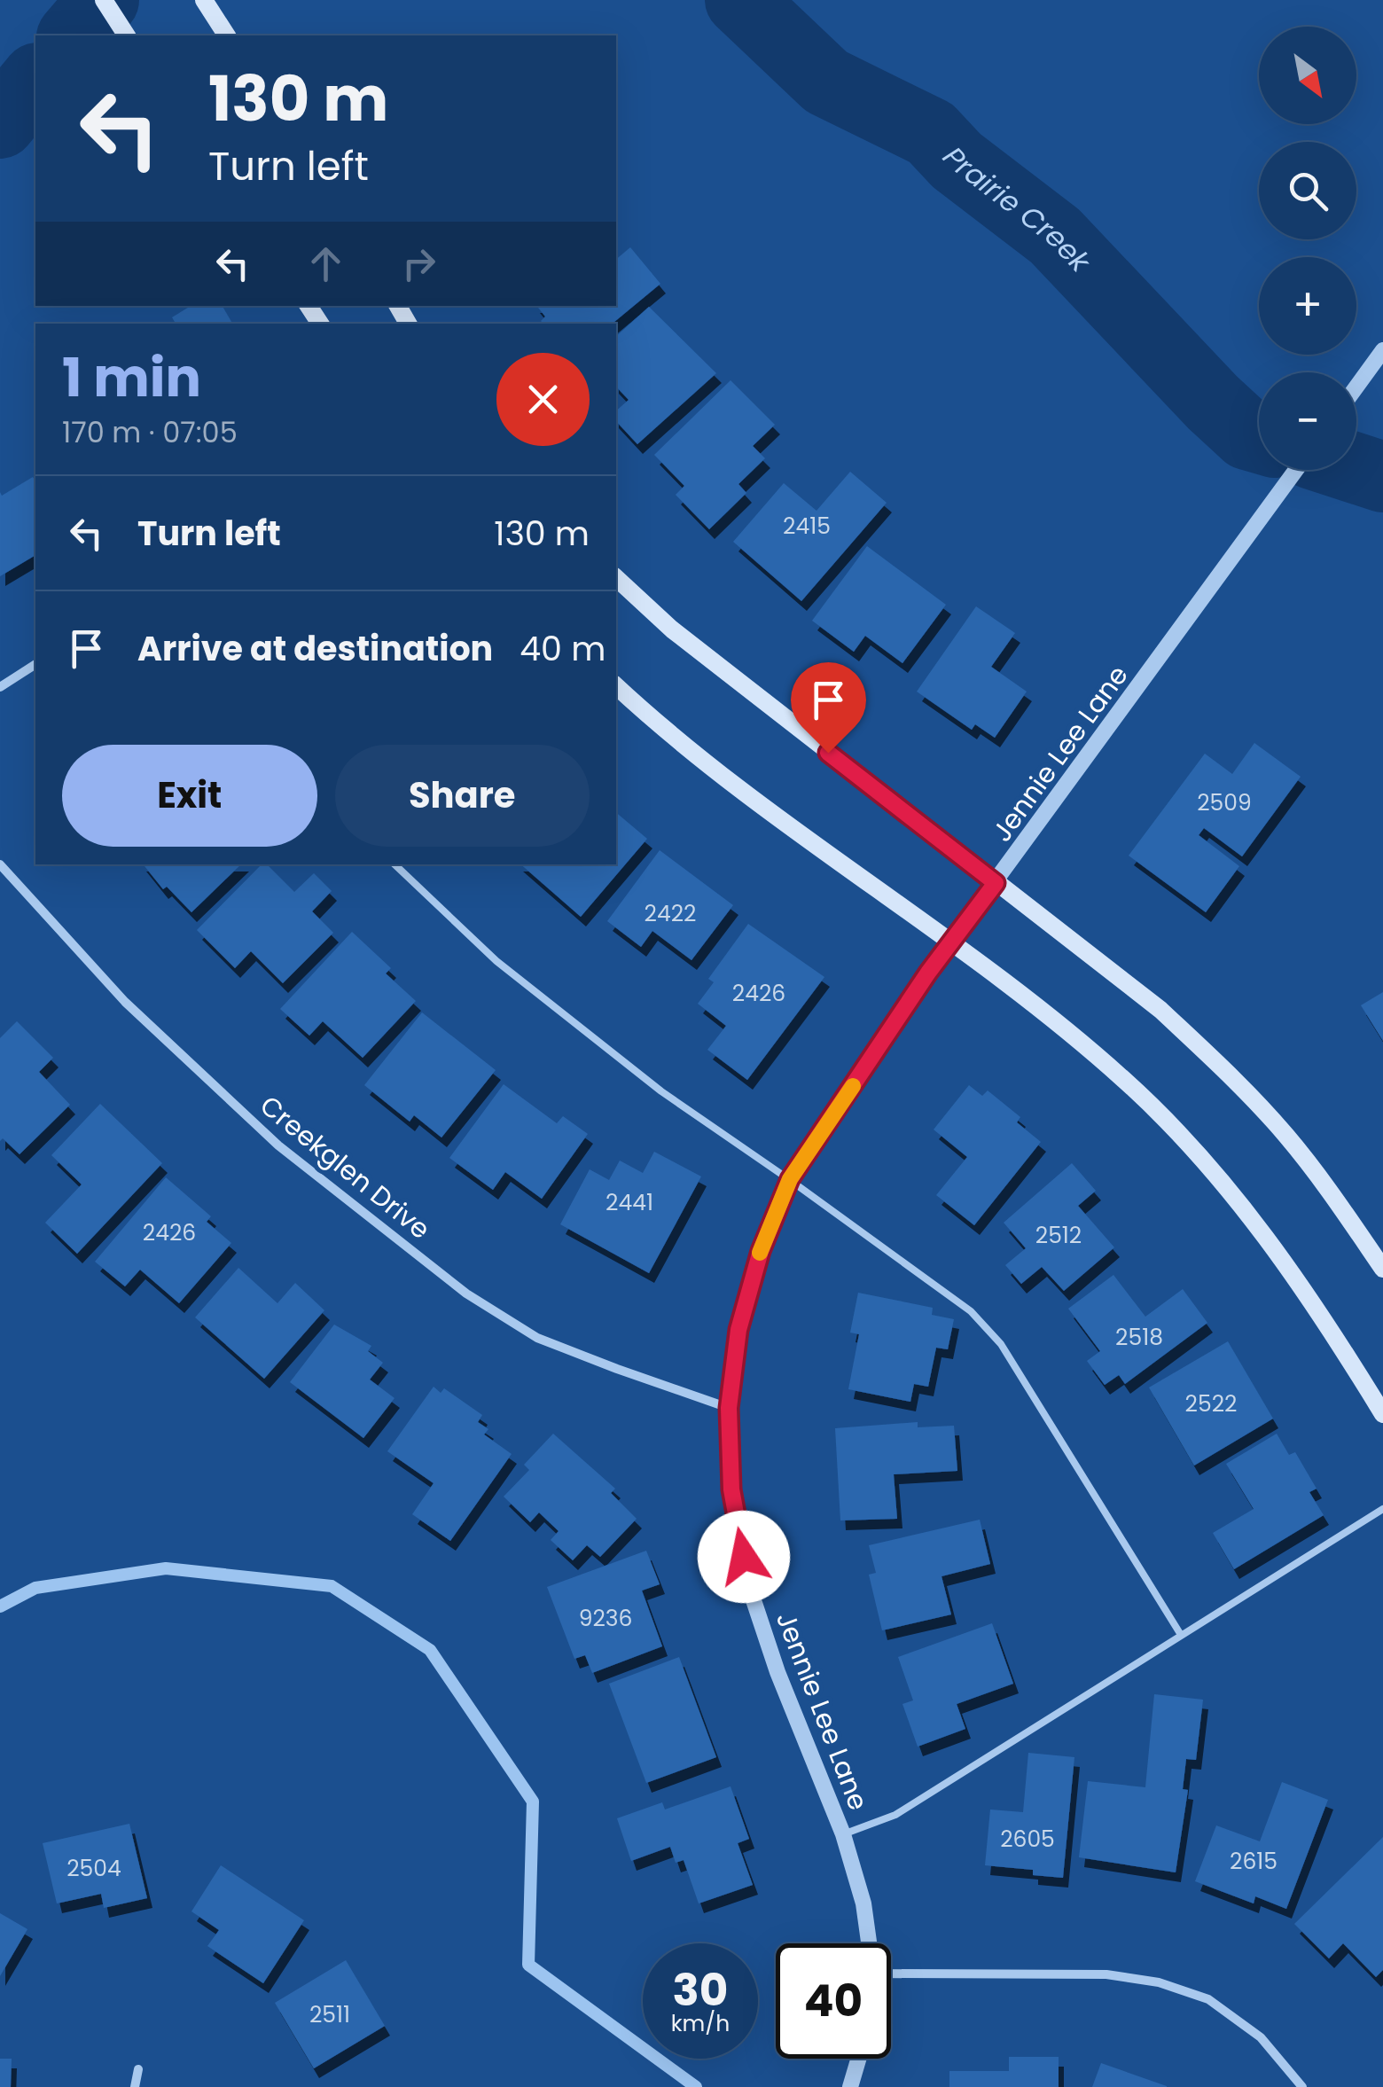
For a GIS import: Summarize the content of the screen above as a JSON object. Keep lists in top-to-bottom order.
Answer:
{
  "streets": {
    "street": ["Jennie Lee Lane", "Creekglen Drive"]
  },
  "crossings": [
    ["Jennie Lee Lane", "Creekglen Drive"]
  ],
  "water": ["Prairie Creek"],
  "house_numbers": [
    "2415",
    "2509",
    "2422",
    "2426",
    "2441",
    "2426",
    "2512",
    "2518",
    "2522",
    "9236",
    "2605",
    "2615",
    "2504",
    "2511"
  ],
  "north": "bottom right",
  "page": {
    "map_buttons": ["+", "−"],
    "turn": ["130 m", "Turn left"],
    "heading": ["1 min", "170 m · 07:05"],
    "list": [
      {
        "name": "Turn left",
        "value": "130 m"
      },
      {
        "name": "Arrive at destination",
        "value": "40 m"
      }
    ],
    "buttons": ["Exit", "Share"],
    "speed": "30 km/h",
    "limit": "40"
  }
}
